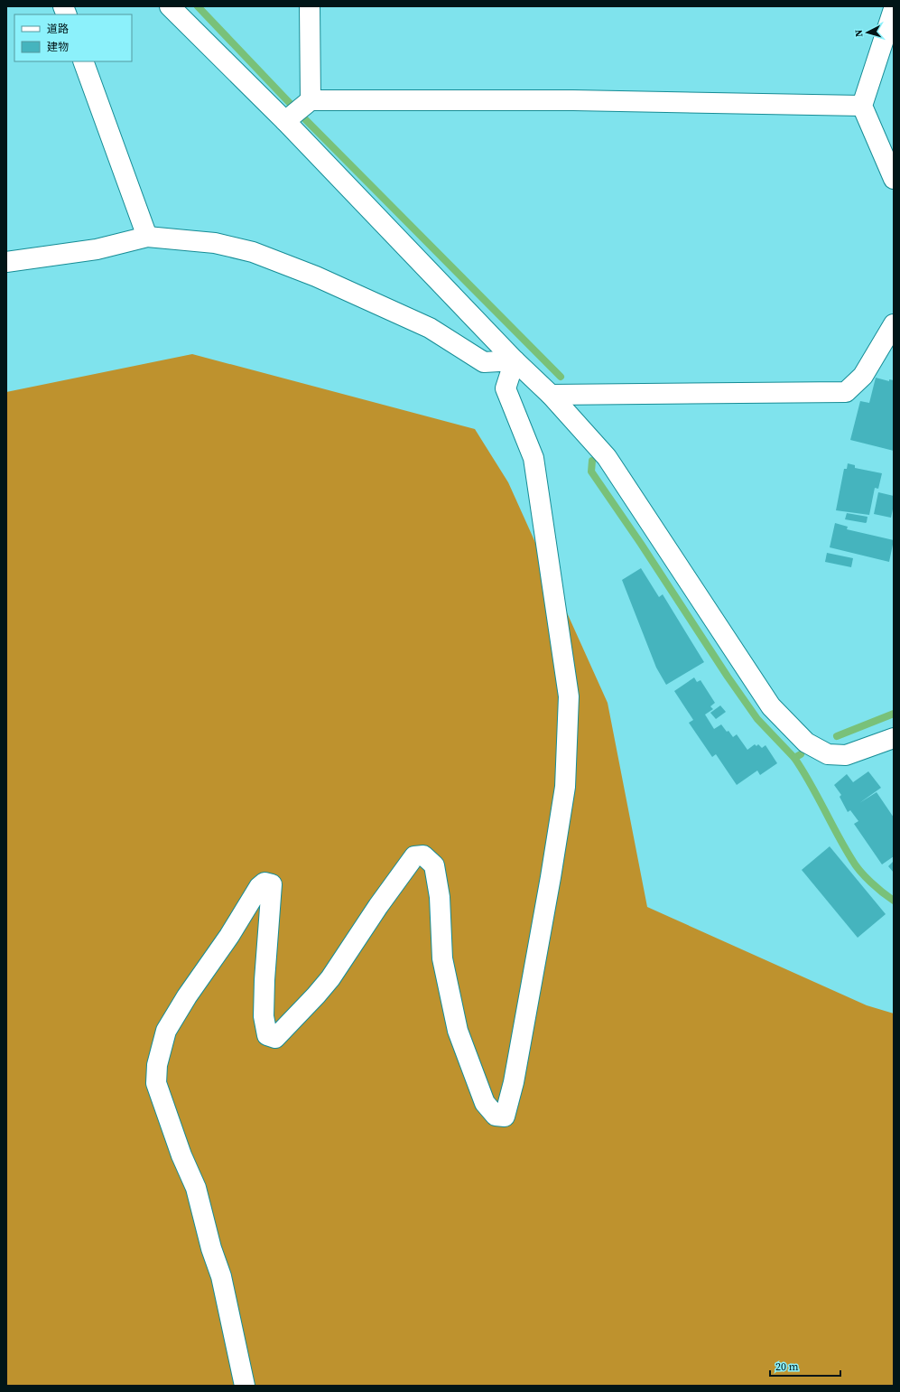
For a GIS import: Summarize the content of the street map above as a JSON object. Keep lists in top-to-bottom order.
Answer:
{
  "legend": ["道路", "建物"],
  "scale_bar": "20 m",
  "north": "left"
}
